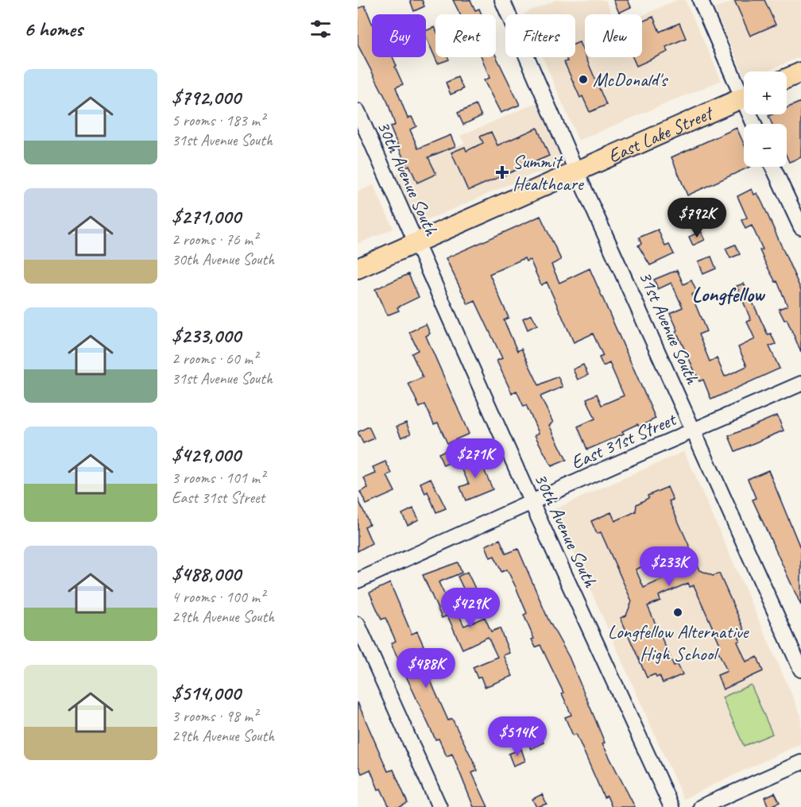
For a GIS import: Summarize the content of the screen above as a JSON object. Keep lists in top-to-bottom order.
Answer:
{
  "streets": {
    "main road": ["East Lake Street"],
    "street": ["30th Avenue South", "31st Avenue South", "East 31st Street"]
  },
  "crossings": [
    ["East Lake Street", "30th Avenue South"],
    ["East Lake Street", "31st Avenue South"],
    ["30th Avenue South", "East 31st Street"],
    ["31st Avenue South", "East 31st Street"]
  ],
  "districts": ["Longfellow"],
  "places": {
    "other": ["McDonald's", "Longfellow Alternative High School"],
    "health": ["Summit Healthcare"]
  },
  "page": {
    "heading": "6 homes",
    "chip": [
      "Buy",
      "Rent",
      "Filters",
      "New"
    ],
    "list": [
      {
        "name": "$792,000",
        "note": "5 rooms · 183 m² · 31st Avenue South"
      },
      {
        "name": "$271,000",
        "note": "2 rooms · 76 m² · 30th Avenue South"
      },
      {
        "name": "$233,000",
        "note": "2 rooms · 60 m² · 31st Avenue South"
      },
      {
        "name": "$429,000",
        "note": "3 rooms · 101 m² · East 31st Street"
      },
      {
        "name": "$488,000",
        "note": "4 rooms · 100 m² · 29th Avenue South"
      },
      {
        "name": "$514,000",
        "note": "3 rooms · 98 m² · 29th Avenue South"
      }
    ],
    "map_buttons": ["+", "−"],
    "price": [
      "$792K",
      "$271K",
      "$233K",
      "$429K",
      "$488K",
      "$514K"
    ]
  }
}
